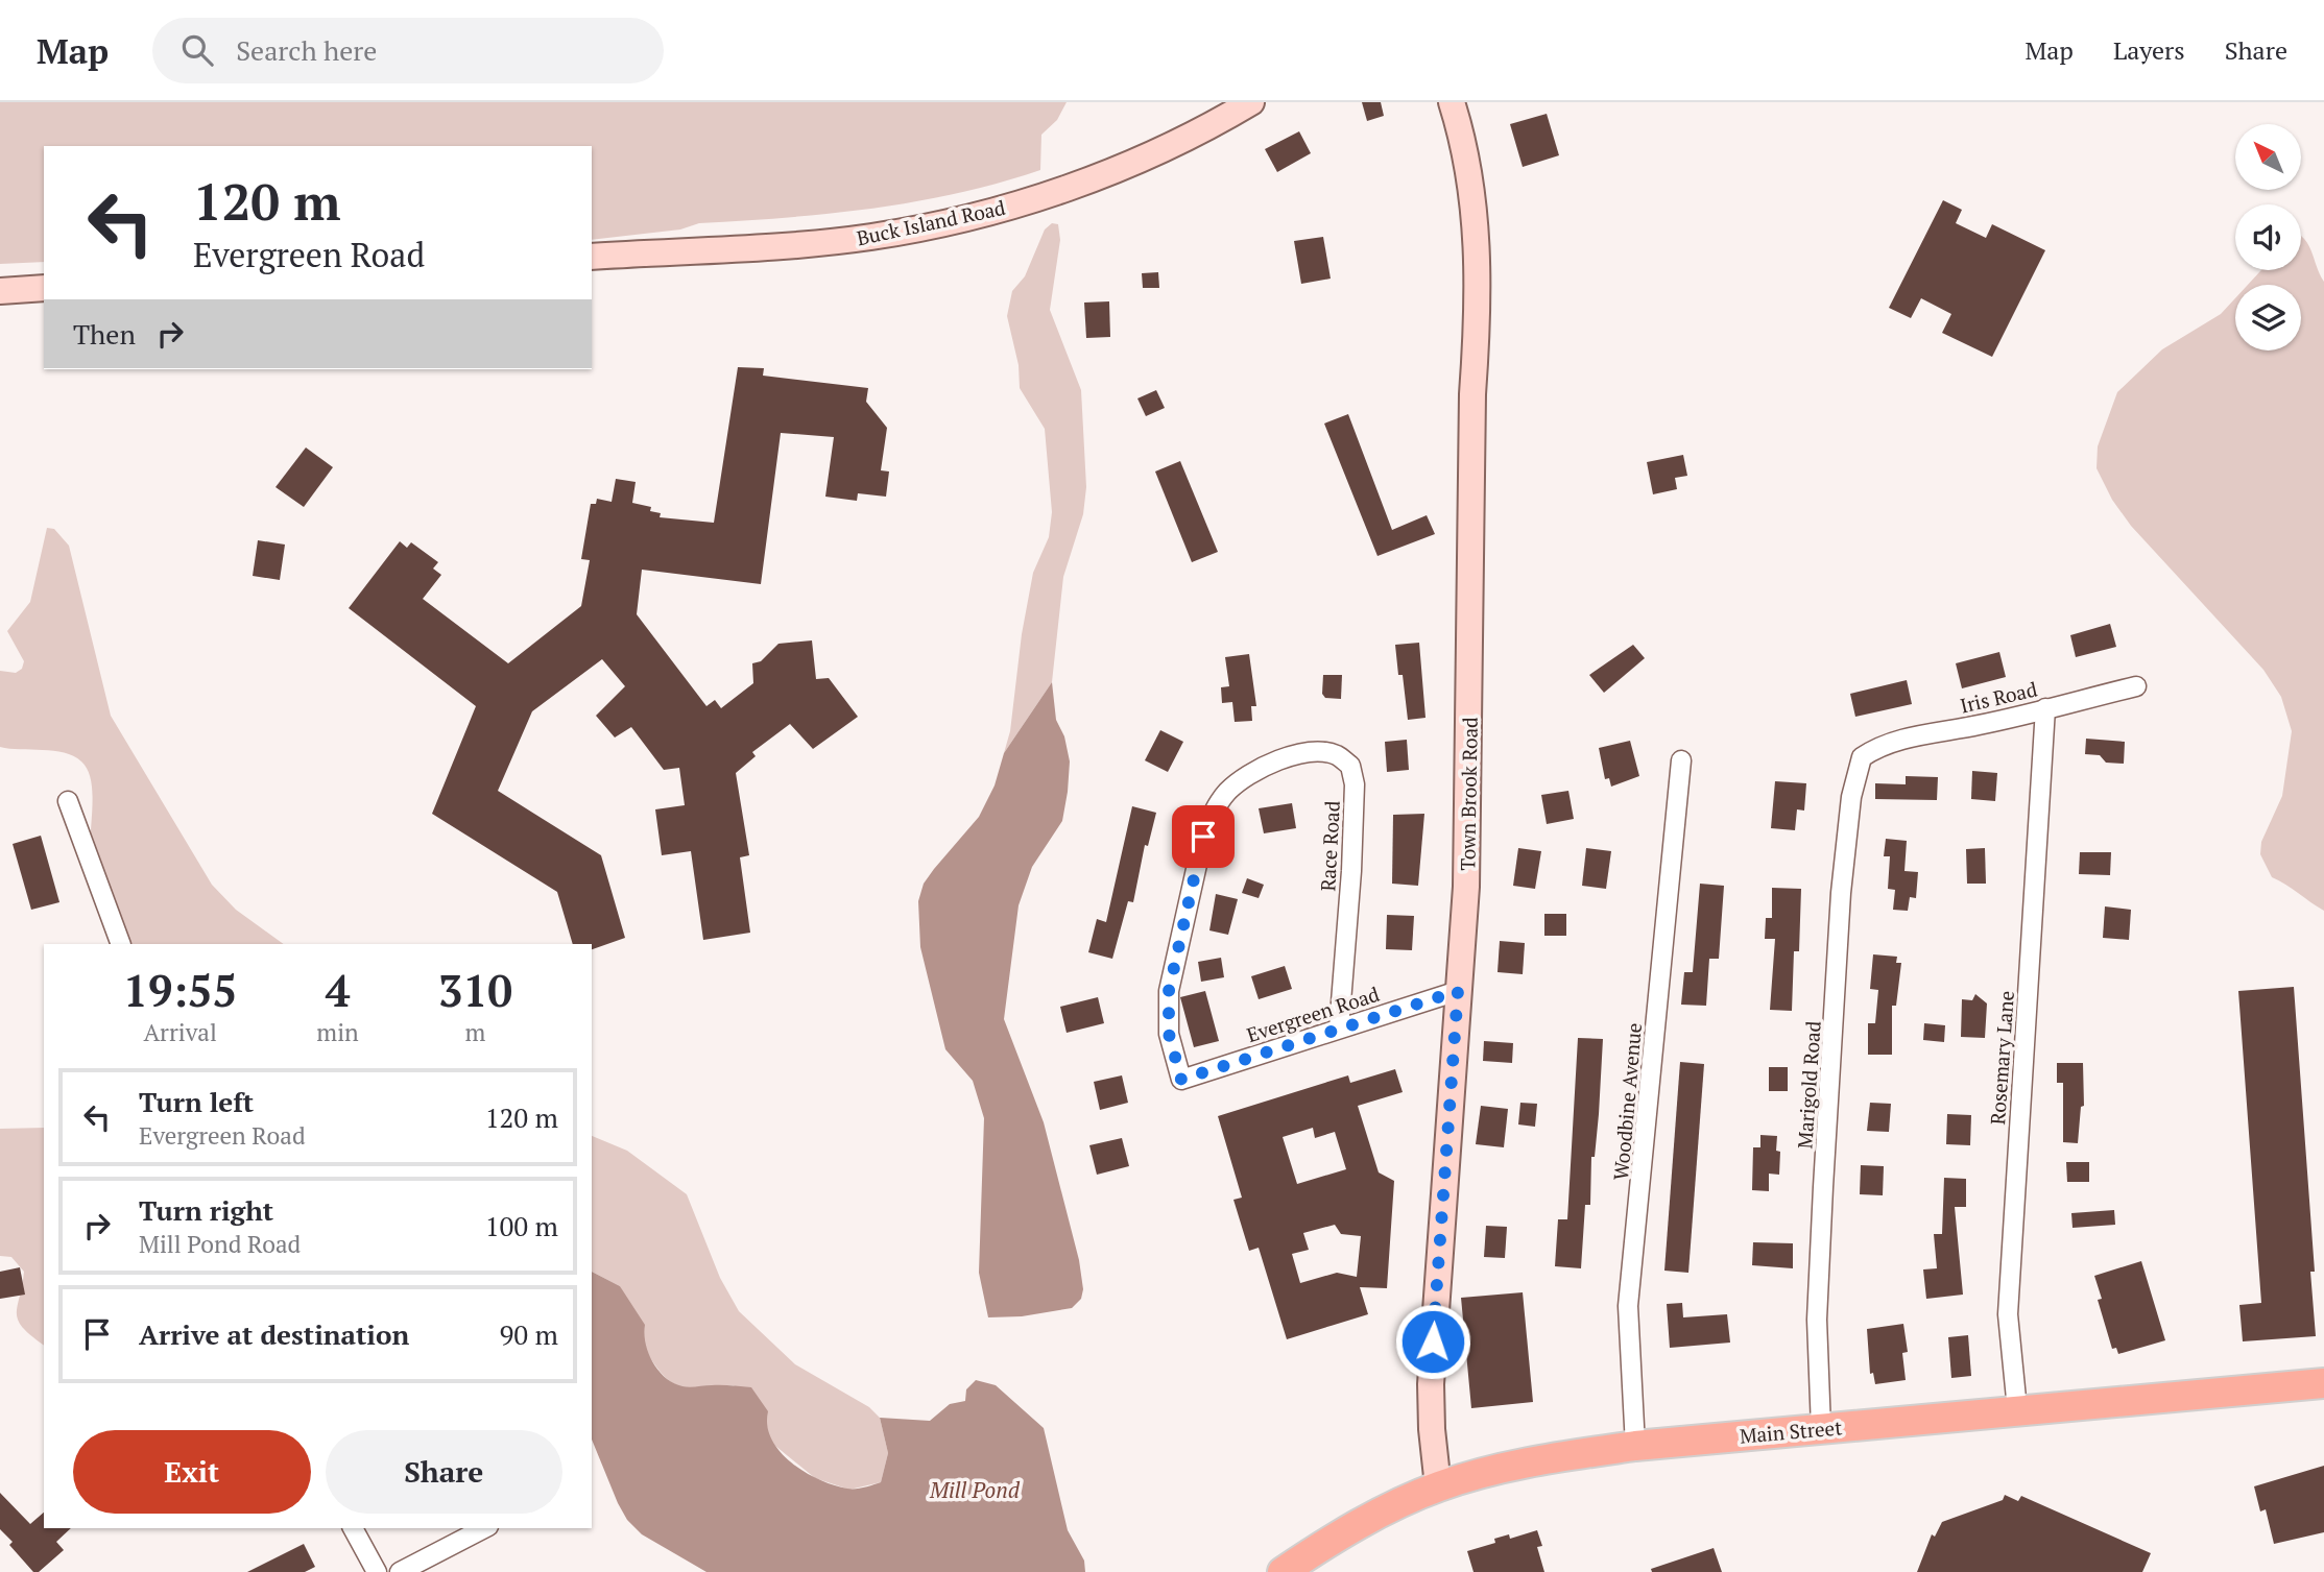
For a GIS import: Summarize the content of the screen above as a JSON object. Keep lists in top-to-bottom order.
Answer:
{
  "streets": {
    "main road": ["Buck Island Road", "Town Brook Road", "Main Street"],
    "street": [
      "Iris Road",
      "Race Road",
      "Evergreen Road",
      "Rosemary Lane",
      "Marigold Road",
      "Woodbine Avenue"
    ]
  },
  "crossings": [
    ["Iris Road", "Rosemary Lane"],
    ["Iris Road", "Marigold Road"],
    ["Town Brook Road", "Evergreen Road"],
    ["Town Brook Road", "Main Street"],
    ["Race Road", "Evergreen Road"],
    ["Rosemary Lane", "Main Street"],
    ["Marigold Road", "Main Street"],
    ["Woodbine Avenue", "Main Street"]
  ],
  "water": ["Mill Pond"],
  "north": "top left",
  "page": {
    "header": "Map",
    "search": "Search here",
    "nav": ["Map", "Layers", "Share"],
    "turn": ["120 m", "Evergreen Road"],
    "then": "Then",
    "eta": [
      "19:55",
      "Arrival",
      "4",
      "min",
      "310",
      "m"
    ],
    "list": [
      {
        "name": "Turn left",
        "note": "Evergreen Road",
        "value": "120 m"
      },
      {
        "name": "Turn right",
        "note": "Mill Pond Road",
        "value": "100 m"
      },
      {
        "name": "Arrive at destination",
        "value": "90 m"
      }
    ],
    "buttons": ["Exit", "Share"]
  }
}
